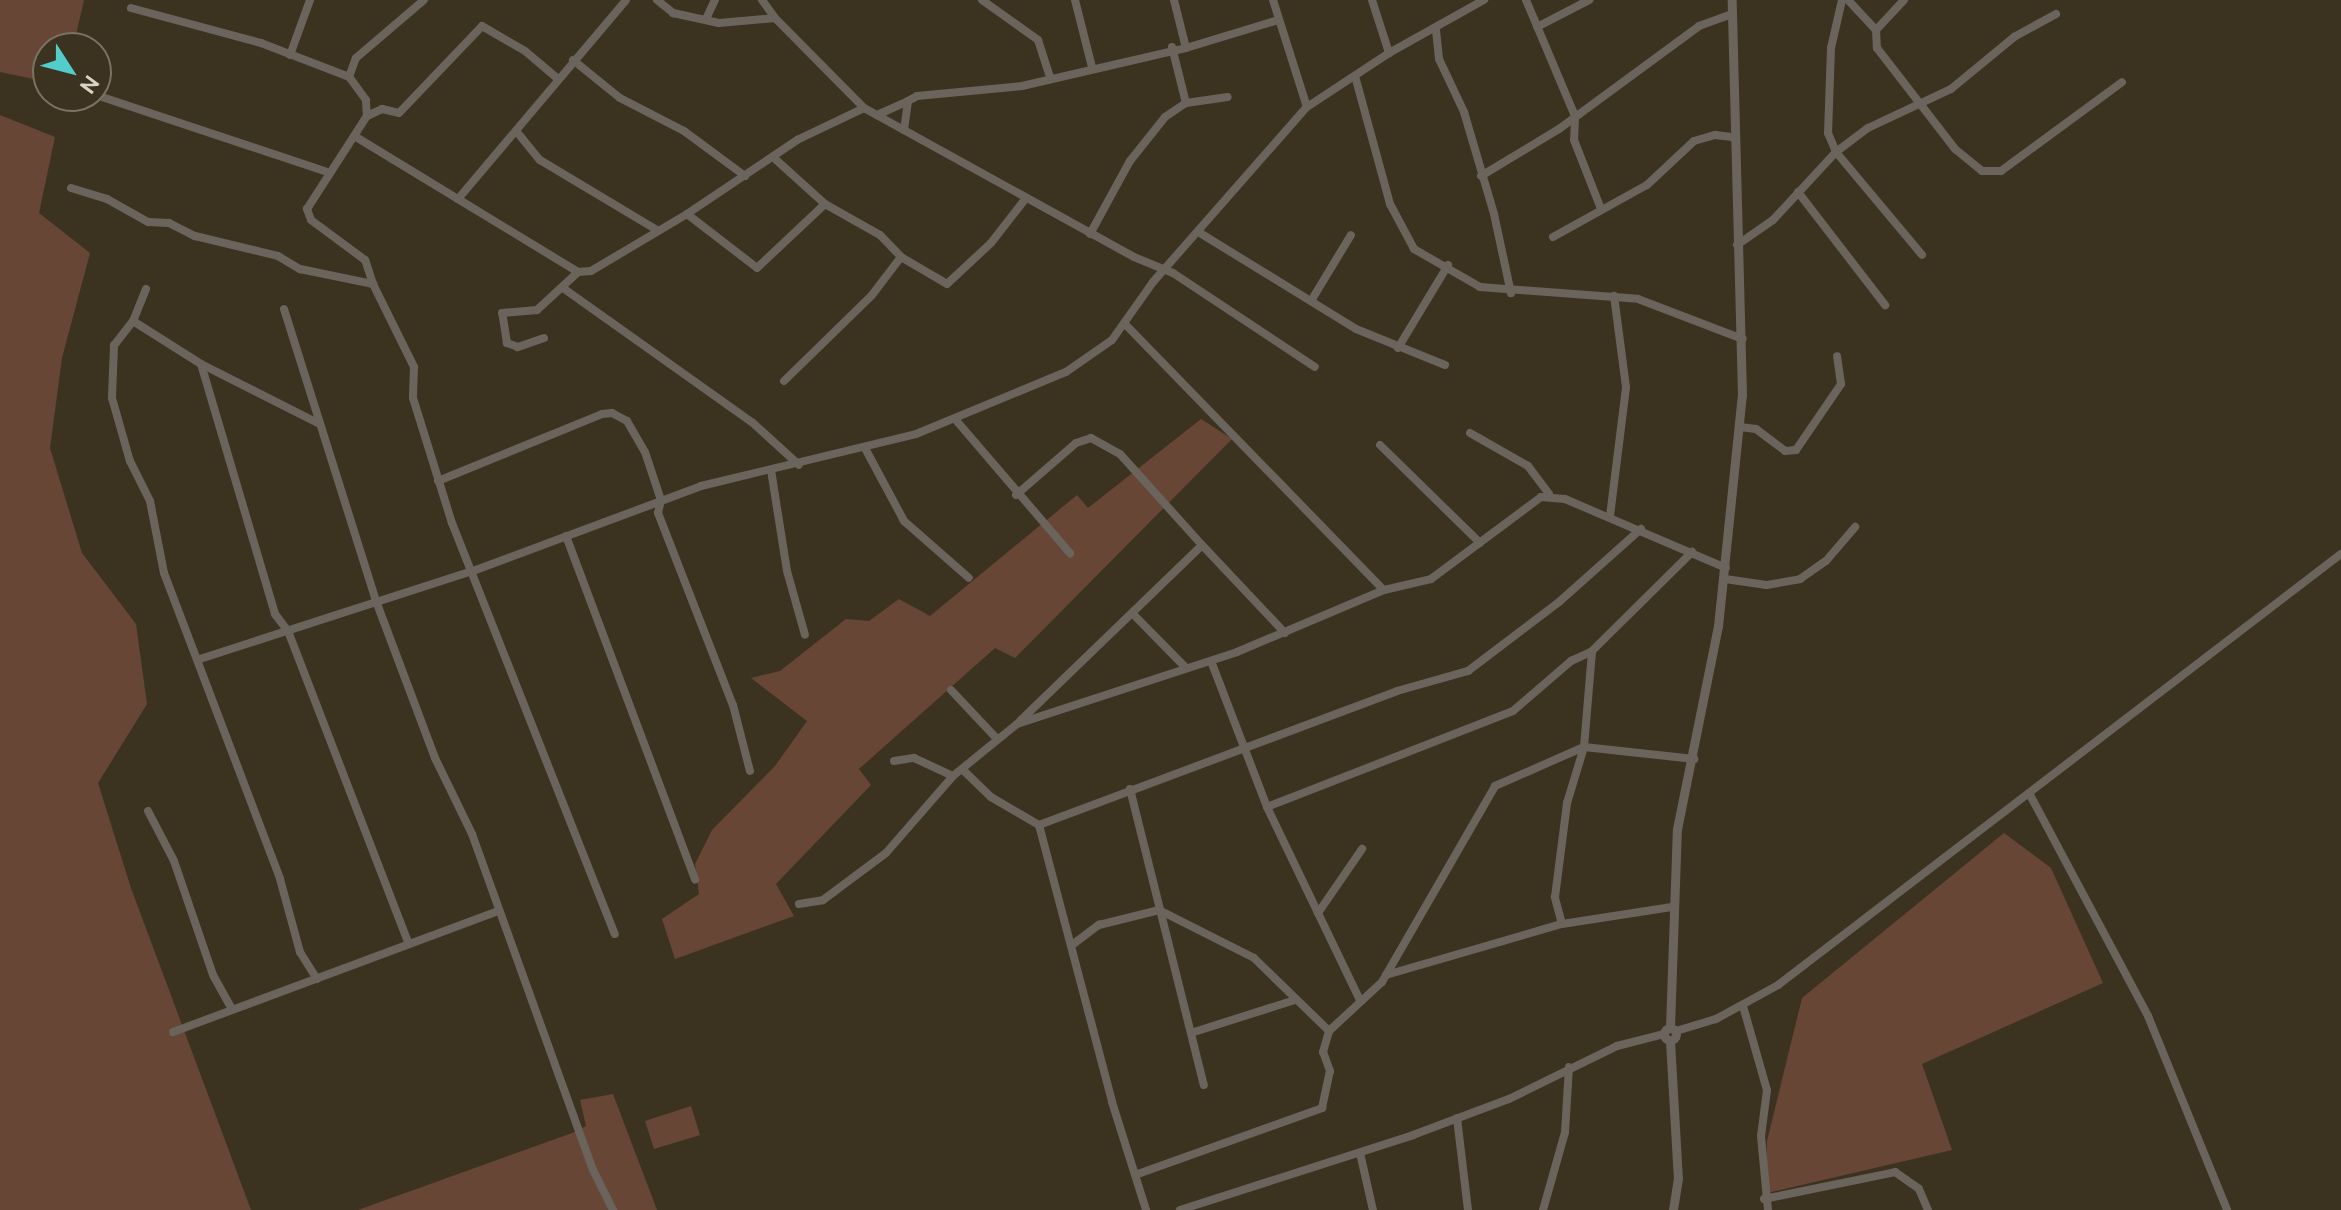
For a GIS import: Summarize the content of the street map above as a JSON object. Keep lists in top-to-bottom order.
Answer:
{
  "north": "bottom right"
}
